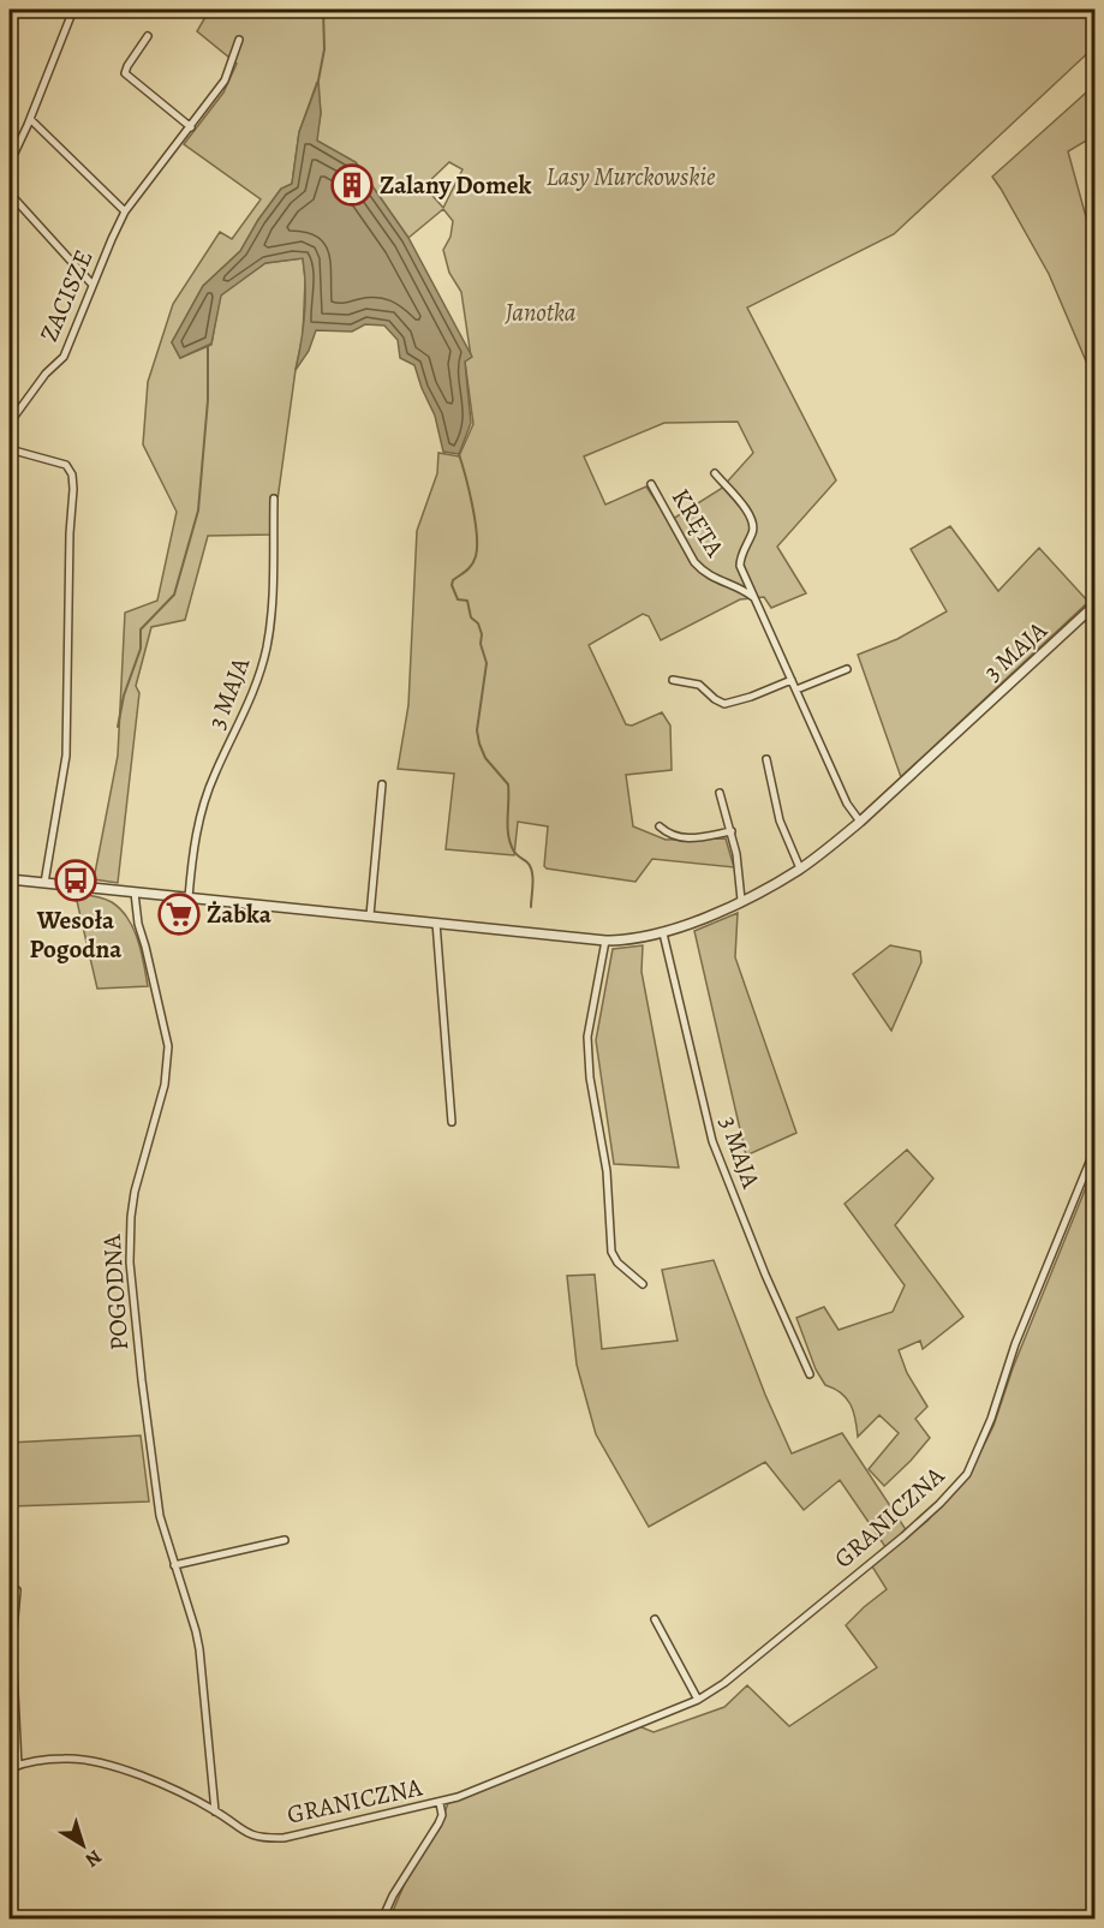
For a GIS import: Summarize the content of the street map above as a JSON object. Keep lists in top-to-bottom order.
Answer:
{
  "streets": {
    "street": [
      "ZACISZE",
      "KRĘTA",
      "3 MAJA",
      "POGODNA",
      "GRANICZNA"
    ]
  },
  "crossings": [
    ["KRĘTA", "3 MAJA"],
    ["3 MAJA", "POGODNA"],
    ["POGODNA", "GRANICZNA"]
  ],
  "parks": ["Lasy Murckowskie", "Janotka"],
  "places": {
    "building": ["Zalany Domek"],
    "bus stop": ["Wesoła Pogodna"],
    "supermarket": ["Żabka"]
  },
  "north": "bottom right"
}
